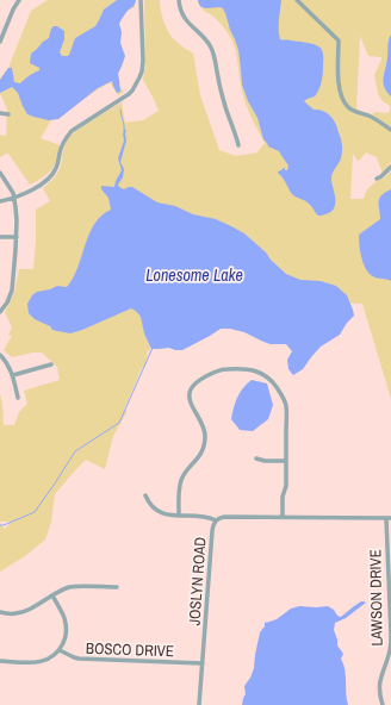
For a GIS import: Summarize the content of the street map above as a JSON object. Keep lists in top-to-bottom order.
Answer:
{
  "streets": {
    "street": ["JOSLYN ROAD", "LAWSON DRIVE", "BOSCO DRIVE"]
  },
  "crossings": [
    ["JOSLYN ROAD", "LAWSON DRIVE"],
    ["JOSLYN ROAD", "BOSCO DRIVE"]
  ],
  "water": ["Lonesome Lake"]
}
